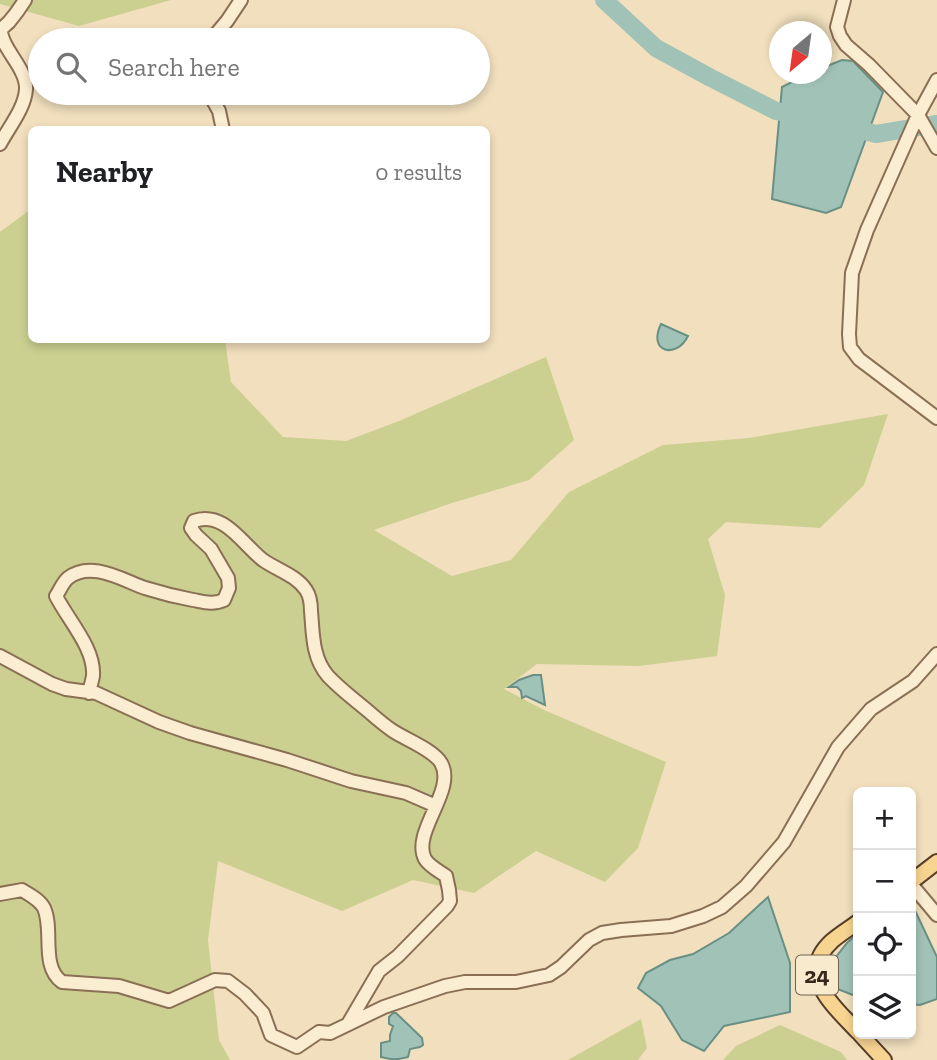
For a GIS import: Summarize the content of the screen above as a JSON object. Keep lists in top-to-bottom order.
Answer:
{
  "streets": {
    "main road": ["24"]
  },
  "north": "bottom left",
  "page": {
    "search": "Search here",
    "heading": ["Nearby", "0 results"],
    "map_buttons": ["+", "−"]
  }
}
